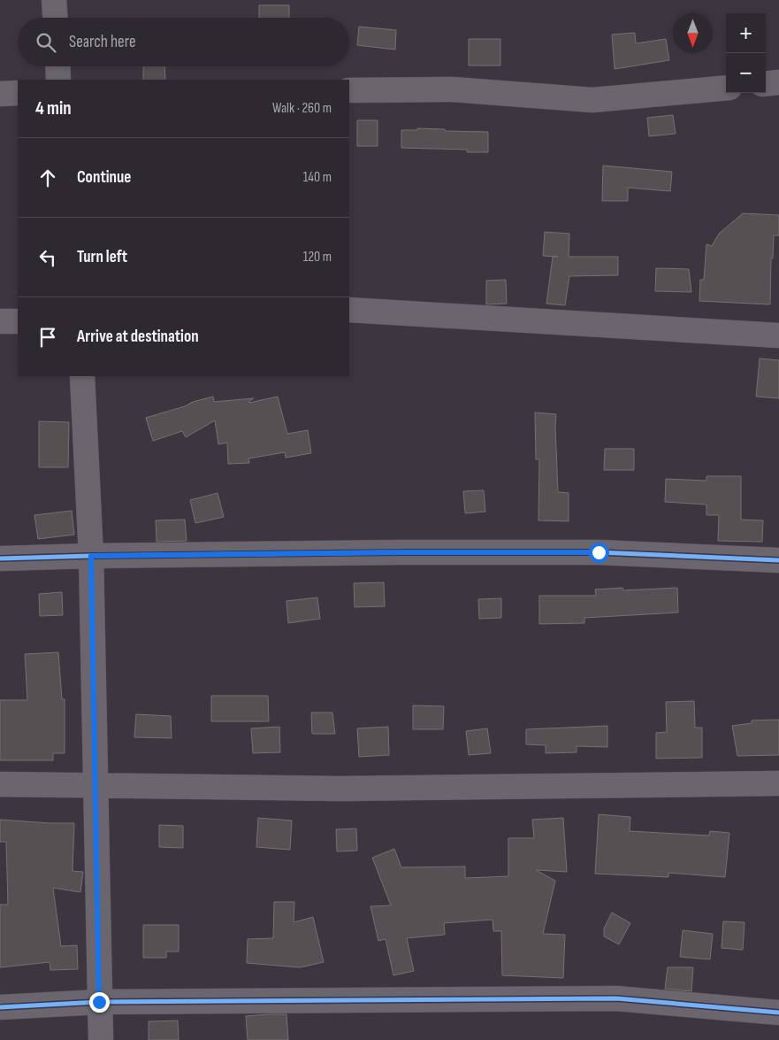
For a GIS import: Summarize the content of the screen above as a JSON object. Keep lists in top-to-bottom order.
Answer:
{
  "north": "bottom",
  "page": {
    "map_buttons": ["+", "−"],
    "search": "Search here",
    "heading": ["4 min", "Walk · 260 m"],
    "list": [
      ["Continue", "140 m"],
      ["Turn left", "120 m"],
      "Arrive at destination"
    ]
  }
}
